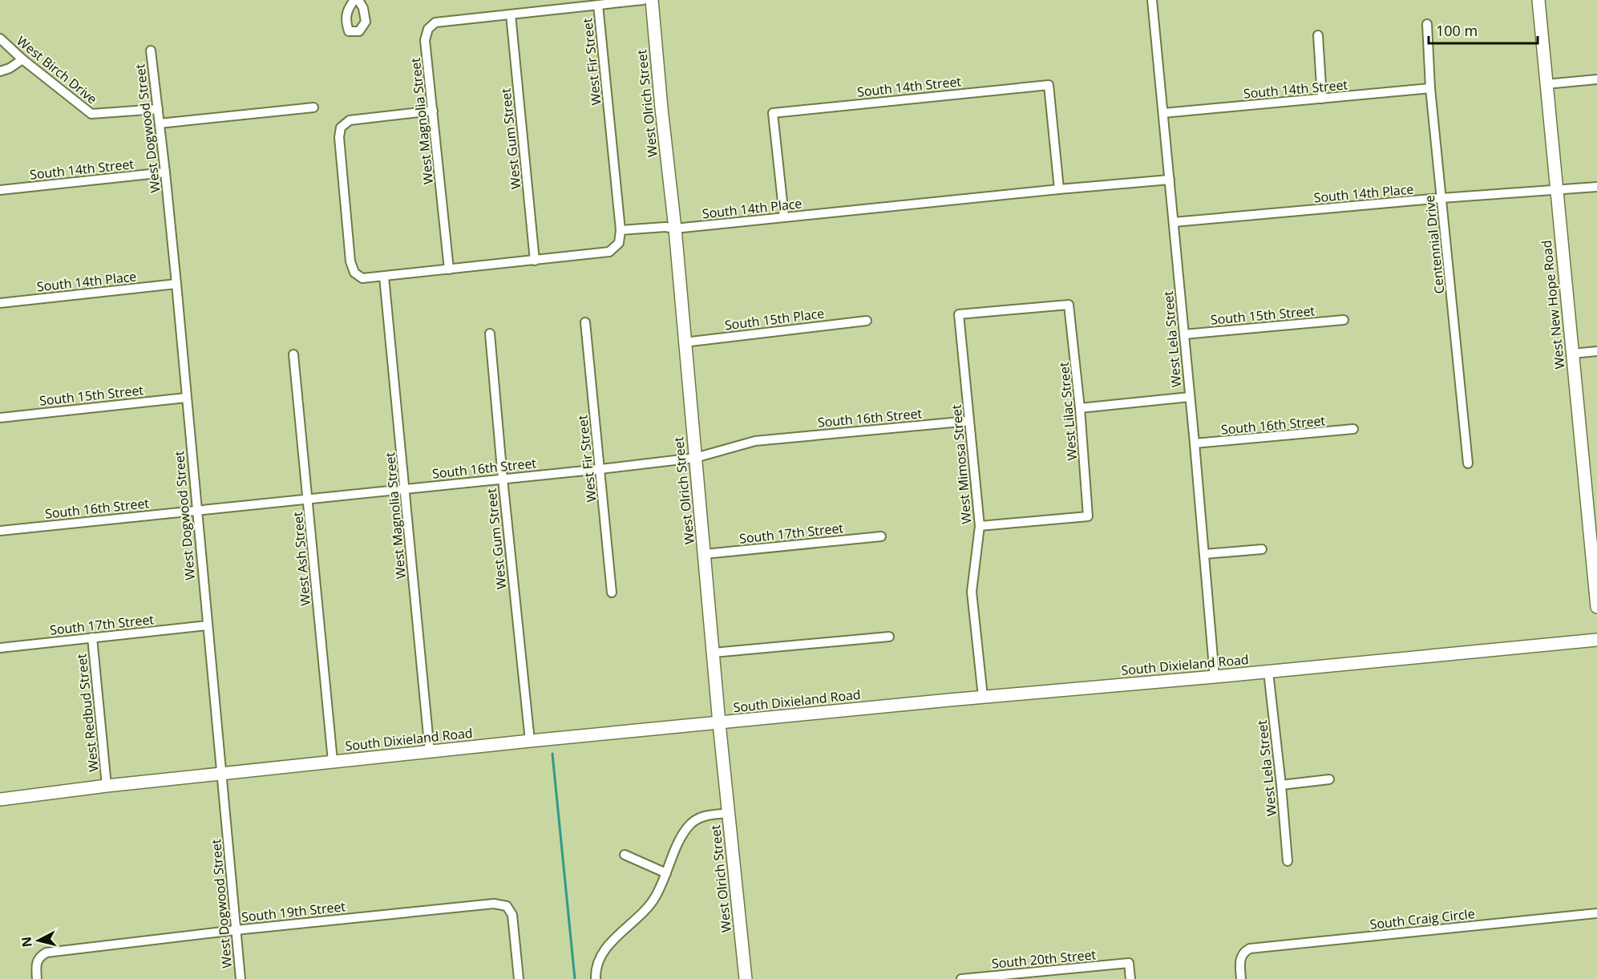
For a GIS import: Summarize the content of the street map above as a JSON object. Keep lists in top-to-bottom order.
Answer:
{
  "streets": {
    "main road": ["West Olrich Street", "West New Hope Road", "South Dixieland Road"],
    "street": [
      "West Fir Street",
      "West Birch Drive",
      "South 14th Street",
      "West Magnolia Street",
      "West Dogwood Street",
      "West Gum Street",
      "South 14th Place",
      "Centennial Drive",
      "South 15th Street",
      "South 15th Place",
      "West Lela Street",
      "West Lilac Street",
      "South 16th Street",
      "West Mimosa Street",
      "South 17th Street",
      "West Ash Street",
      "West Redbud Street",
      "South 19th Street",
      "South Craig Circle",
      "South 20th Street"
    ]
  },
  "crossings": [
    ["West Fir Street", "South 14th Place"],
    ["West Fir Street", "South 16th Street"],
    ["West Birch Drive", "West Dogwood Street"],
    ["South 14th Street", "West Dogwood Street"],
    ["South 14th Street", "South 14th Place"],
    ["South 14th Street", "Centennial Drive"],
    ["South 14th Street", "West Lela Street"],
    ["West Olrich Street", "South 14th Place"],
    ["West Olrich Street", "South 15th Place"],
    ["West Olrich Street", "South 16th Street"],
    ["West Olrich Street", "South 17th Street"],
    ["West Olrich Street", "South Dixieland Road"],
    ["West Magnolia Street", "West Gum Street"],
    ["West Magnolia Street", "South 16th Street"],
    ["West Magnolia Street", "South Dixieland Road"],
    ["West Dogwood Street", "South 14th Place"],
    ["West Dogwood Street", "South 15th Street"],
    ["West Dogwood Street", "South 16th Street"],
    ["West Dogwood Street", "South 17th Street"],
    ["West Dogwood Street", "South Dixieland Road"],
    ["West Dogwood Street", "South 19th Street"],
    ["West Gum Street", "South 16th Street"],
    ["West Gum Street", "South Dixieland Road"],
    ["South 14th Place", "Centennial Drive"],
    ["South 14th Place", "West New Hope Road"],
    ["South 14th Place", "West Lela Street"],
    ["South 15th Street", "West Lela Street"],
    ["West Lela Street", "South 16th Street"],
    ["West Lela Street", "South Dixieland Road"],
    ["West Lilac Street", "West Mimosa Street"],
    ["South 16th Street", "West Mimosa Street"],
    ["South 16th Street", "West Ash Street"],
    ["West Mimosa Street", "South Dixieland Road"],
    ["South 17th Street", "West Redbud Street"],
    ["West Ash Street", "South Dixieland Road"],
    ["South Dixieland Road", "West Redbud Street"]
  ],
  "scale_bar": "100 m",
  "north": "left"
}
